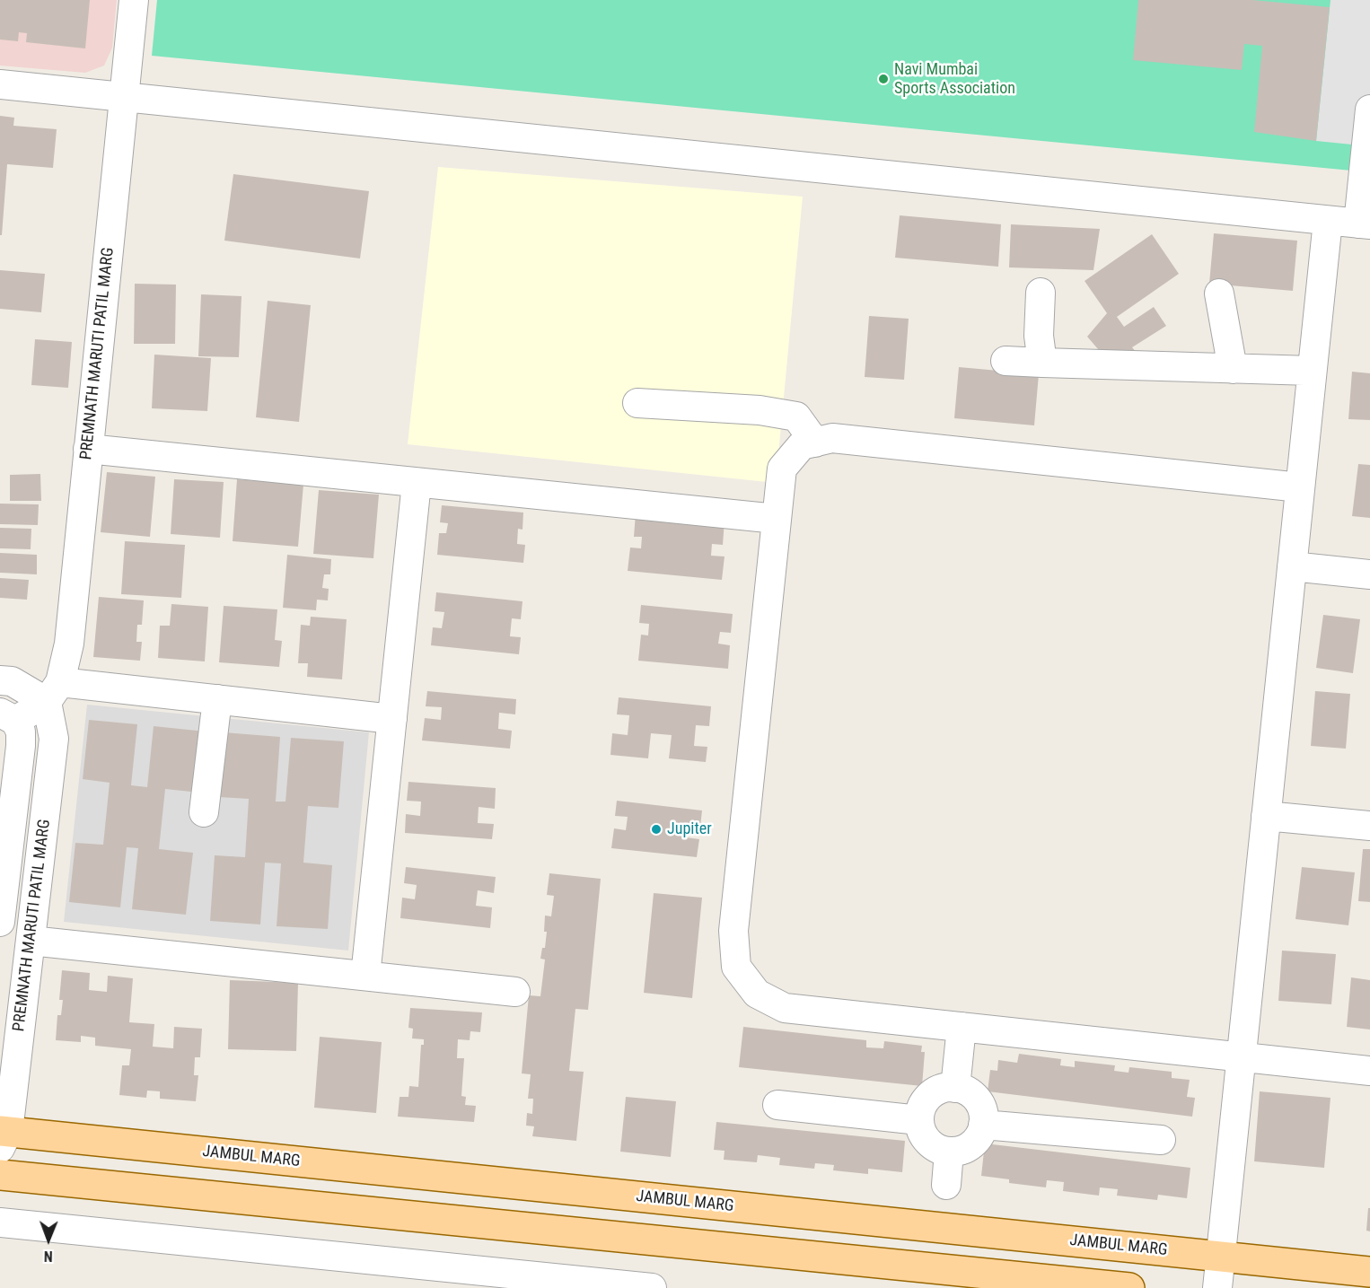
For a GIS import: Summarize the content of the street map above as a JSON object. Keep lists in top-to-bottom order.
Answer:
{
  "streets": {
    "main road": ["JAMBUL MARG"],
    "street": ["PREMNATH MARUTI PATIL MARG"]
  },
  "crossings": [
    ["PREMNATH MARUTI PATIL MARG", "JAMBUL MARG"]
  ],
  "places": ["Navi Mumbai Sports Association", "Jupiter"],
  "north": "bottom"
}
